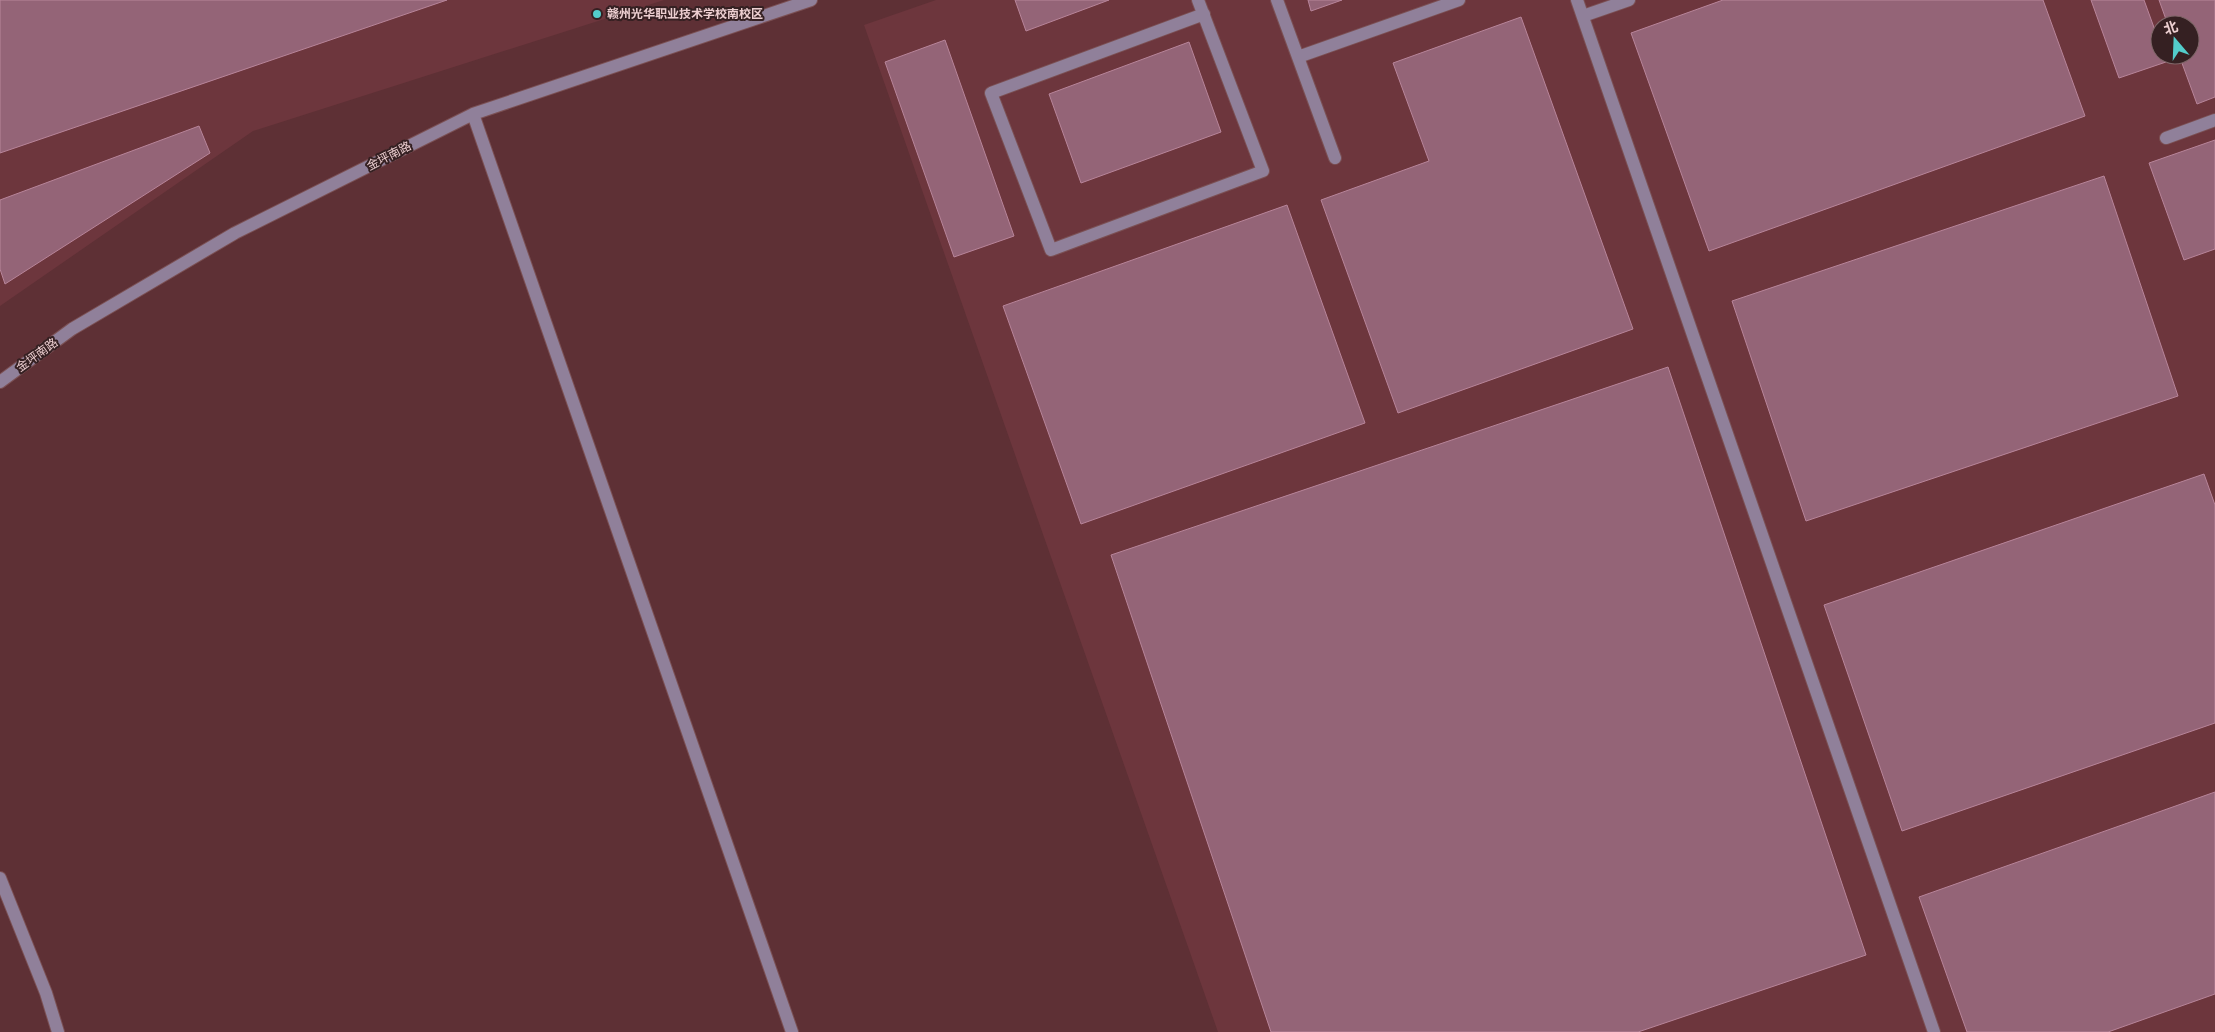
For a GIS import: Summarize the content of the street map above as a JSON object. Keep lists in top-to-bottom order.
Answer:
{
  "streets": {
    "street": ["金坪南路"]
  },
  "places": ["赣州光华职业技术学校南校区"],
  "north": "top"
}
